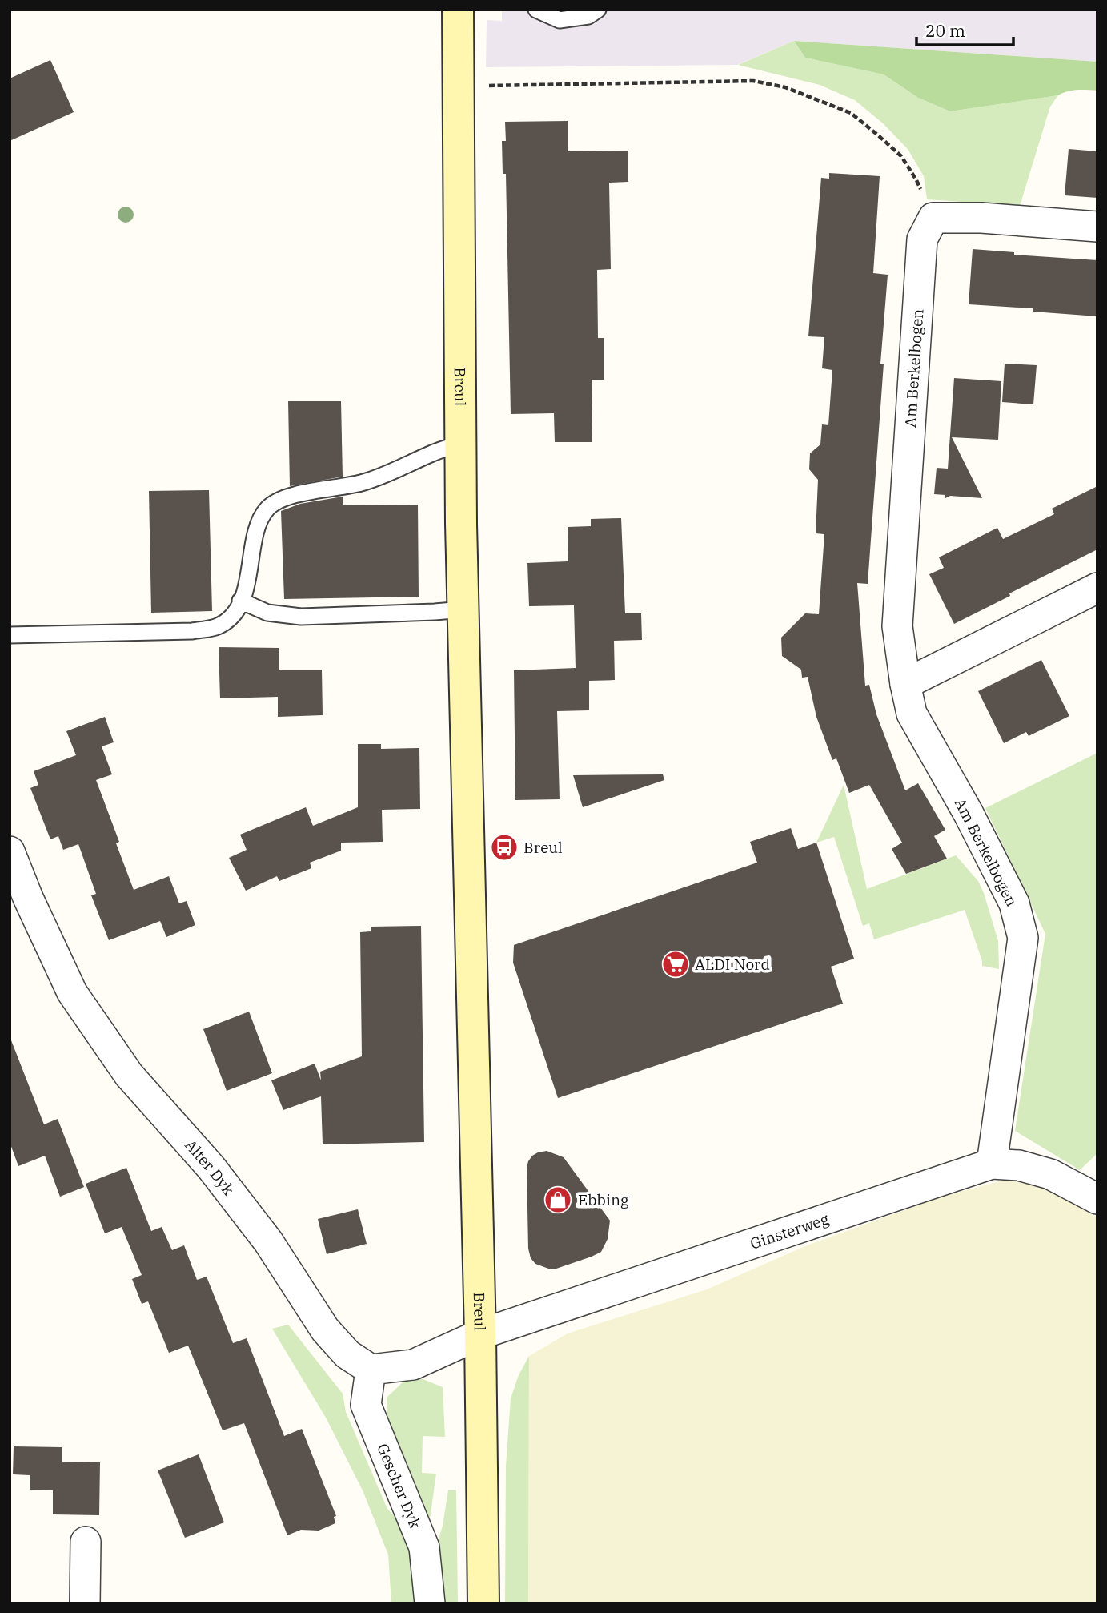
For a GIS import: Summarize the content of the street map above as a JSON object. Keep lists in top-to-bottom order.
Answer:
{
  "streets": {
    "main road": ["Breul"],
    "street": [
      "Am Berkelbogen",
      "Alter Dyk",
      "Ginsterweg",
      "Gescher Dyk"
    ]
  },
  "crossings": [
    ["Am Berkelbogen", "Ginsterweg"],
    ["Breul", "Ginsterweg"],
    ["Alter Dyk", "Gescher Dyk"]
  ],
  "places": {
    "bus stop": ["Breul"],
    "supermarket": ["ALDI Nord"],
    "shop": ["Ebbing"]
  },
  "scale_bar": "20 m"
}
